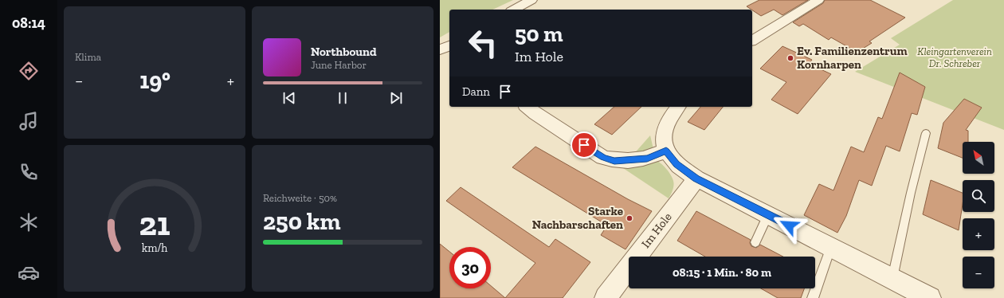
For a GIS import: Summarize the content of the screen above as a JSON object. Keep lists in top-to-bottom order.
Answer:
{
  "streets": {
    "street": ["Im Hole"]
  },
  "parks": ["Kleingartenverein Dr. Schreber"],
  "places": ["Ev. Familienzentrum Kornharpen", "Starke Nachbarschaften"],
  "north": "top left",
  "page": {
    "tabs": "08:14",
    "tile": [
      "Klima",
      ["Reichweite · 50%", "250 km"]
    ],
    "turn": ["50 m", "Im Hole"],
    "song": ["Northbound", "June Harbor"],
    "heat": ["−", "19°", "+"],
    "then": "Dann",
    "map_buttons": ["+", "−"],
    "limit": "30",
    "trip": "08:15 · 1 Min. · 80 m",
    "gauge": ["21", "km/h"]
  }
}
